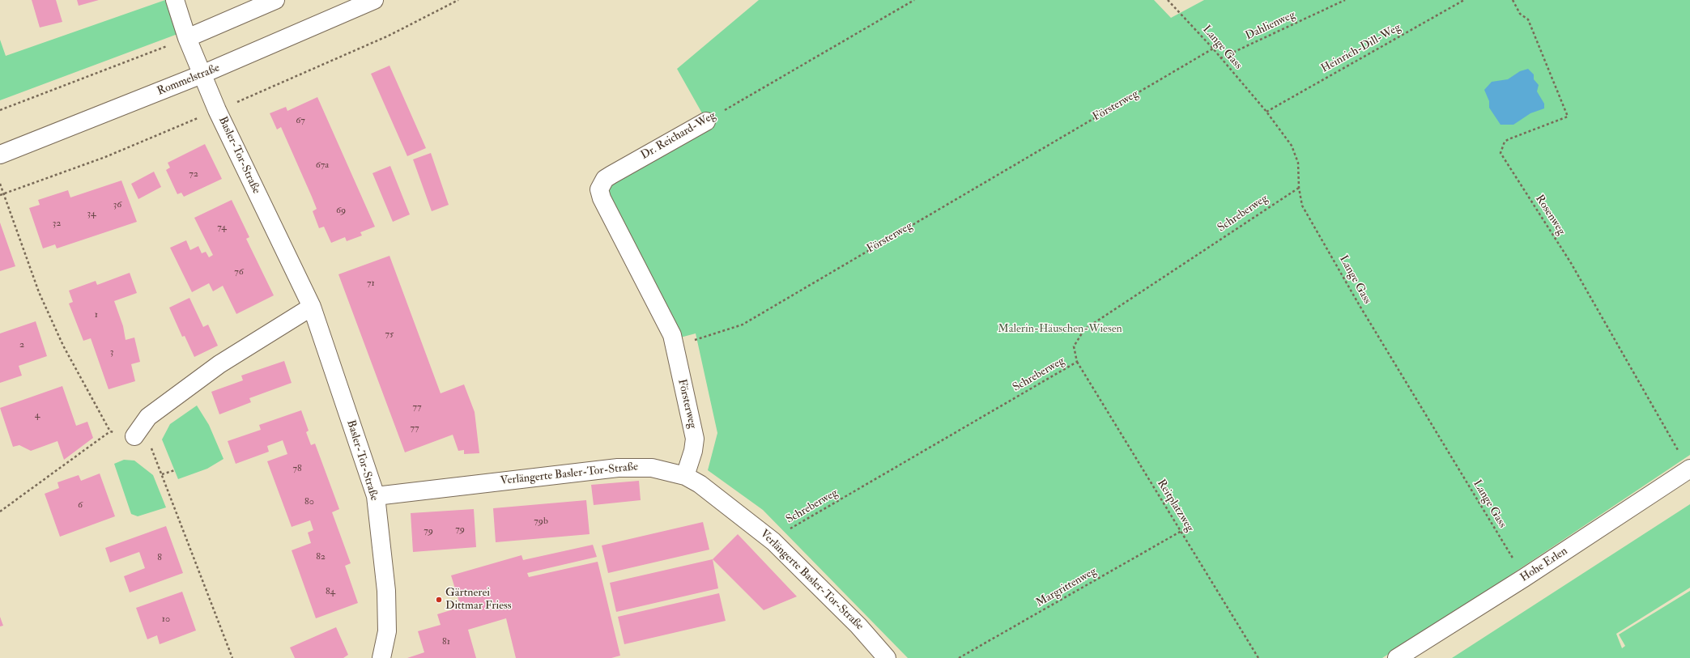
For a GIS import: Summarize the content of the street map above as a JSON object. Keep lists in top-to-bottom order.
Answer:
{
  "streets": {
    "street": [
      "Rommelstraße",
      "Försterweg",
      "Dr. Reichard-Weg",
      "Basler-Tor-Straße",
      "Verlängerte Basler-Tor-Straße",
      "Hohe Erlen"
    ],
    "path": [
      "Dahlienweg",
      "Lange Gass",
      "Heinrich-Dill-Weg",
      "Schreberweg",
      "Rosenweg",
      "Reitplatzweg",
      "Margrittenweg"
    ]
  },
  "crossings": [
    ["Dahlienweg", "Lange Gass"],
    ["Lange Gass", "Heinrich-Dill-Weg"],
    ["Lange Gass", "Försterweg"],
    ["Lange Gass", "Schreberweg"],
    ["Lange Gass", "Hohe Erlen"],
    ["Rommelstraße", "Basler-Tor-Straße"],
    ["Försterweg", "Dr. Reichard-Weg"],
    ["Försterweg", "Verlängerte Basler-Tor-Straße"],
    ["Basler-Tor-Straße", "Verlängerte Basler-Tor-Straße"],
    ["Schreberweg", "Verlängerte Basler-Tor-Straße"],
    ["Schreberweg", "Reitplatzweg"],
    ["Rosenweg", "Hohe Erlen"],
    ["Reitplatzweg", "Margrittenweg"]
  ],
  "parks": ["Malerin-Häuschen-Wiesen"],
  "places": ["Gärtnerei Dittmar Friess"],
  "house_numbers": [
    "67",
    "67a",
    "72",
    "36",
    "69",
    "34",
    "32",
    "74",
    "76",
    "71",
    "1",
    "75",
    "2",
    "3",
    "77",
    "4",
    "77",
    "78",
    "80",
    "6",
    "79b",
    "79",
    "79",
    "82",
    "8",
    "84",
    "10",
    "81"
  ]
}
